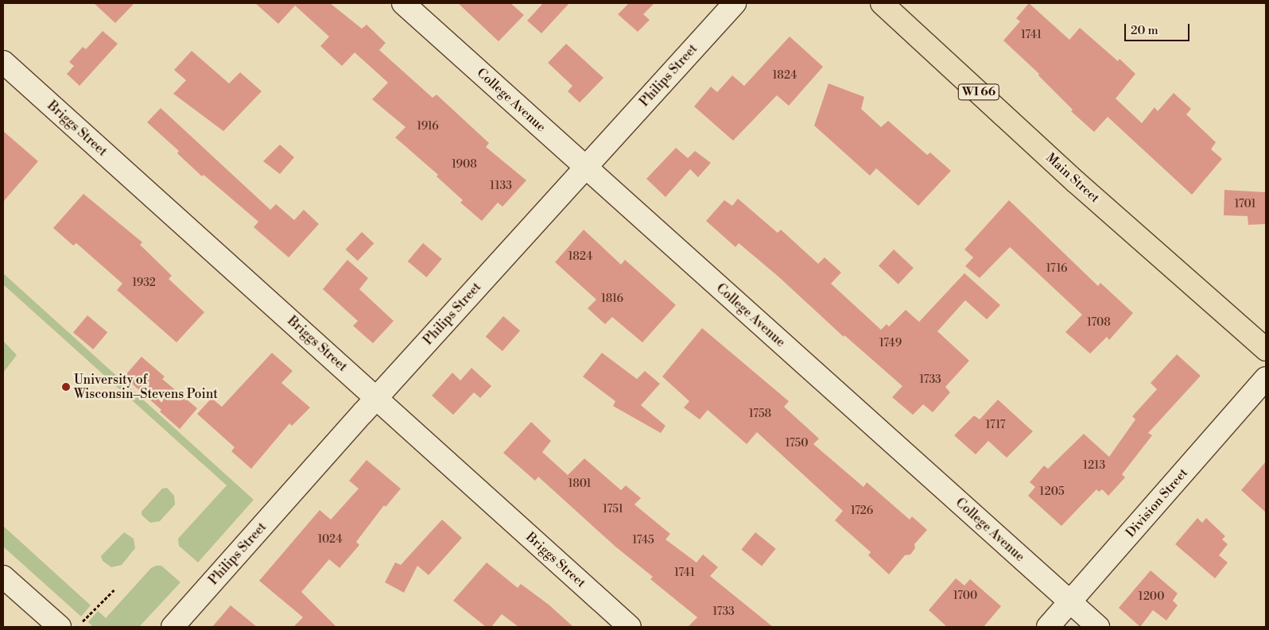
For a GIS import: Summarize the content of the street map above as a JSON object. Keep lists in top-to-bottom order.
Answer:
{
  "streets": {
    "main road": ["WI 66", "Main Street"],
    "street": [
      "Philips Street",
      "College Avenue",
      "Briggs Street",
      "Division Street"
    ]
  },
  "crossings": [
    ["Philips Street", "College Avenue"],
    ["Philips Street", "Briggs Street"],
    ["College Avenue", "Division Street"]
  ],
  "places": ["University of Wisconsin–Stevens Point"],
  "house_numbers": [
    "1741",
    "1824",
    "1916",
    "1908",
    "1133",
    "1701",
    "1824",
    "1716",
    "1932",
    "1816",
    "1708",
    "1749",
    "1733",
    "1758",
    "1717",
    "1750",
    "1213",
    "1801",
    "1205",
    "1751",
    "1726",
    "1024",
    "1745",
    "1741",
    "1700",
    "1200",
    "1733"
  ],
  "scale_bar": "20 m"
}
